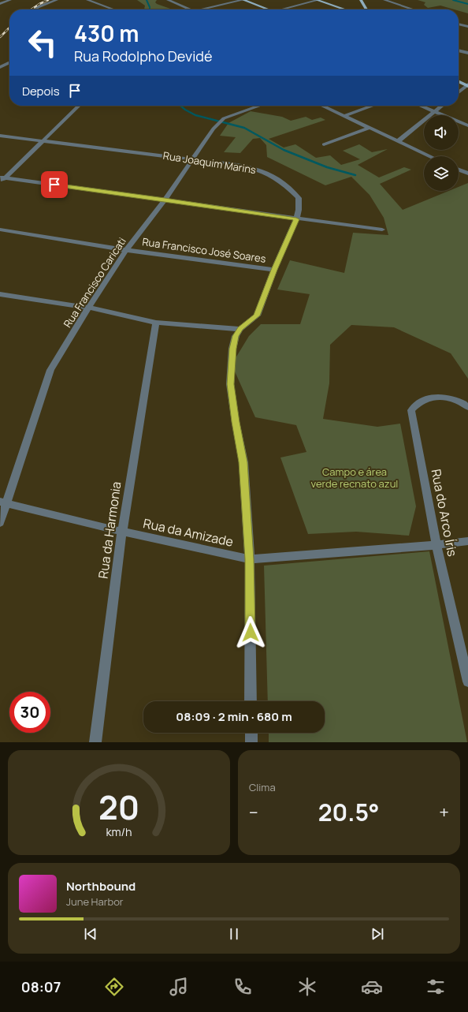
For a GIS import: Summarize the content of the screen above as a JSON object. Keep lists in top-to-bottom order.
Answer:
{
  "streets": {
    "street": [
      "Rua Joaquim Marins",
      "Rua Francisco José Soares",
      "Rua Francisco Caricati",
      "Rua do Arco Íris",
      "Rua da Harmonia",
      "Rua da Amizade"
    ]
  },
  "crossings": [
    ["Rua Joaquim Marins", "Rua Francisco José Soares"],
    ["Rua Joaquim Marins", "Rua Francisco Caricati"],
    ["Rua Joaquim Marins", "Rua da Amizade"],
    ["Rua Francisco José Soares", "Rua Francisco Caricati"],
    ["Rua Francisco Caricati", "Rua da Amizade"],
    ["Rua do Arco Íris", "Rua da Amizade"],
    ["Rua da Harmonia", "Rua da Amizade"]
  ],
  "parks": ["Campo e área verde recnato azul"],
  "page": {
    "turn": ["430 m", "Rua Rodolpho Devidé"],
    "then": "Depois",
    "limit": "30",
    "trip": "08:09 · 2 min · 680 m",
    "tile": "Clima",
    "heat": ["−", "20.5°", "+"],
    "song": ["Northbound", "June Harbor"],
    "tabs": "08:07",
    "gauge": ["20", "km/h"]
  }
}
